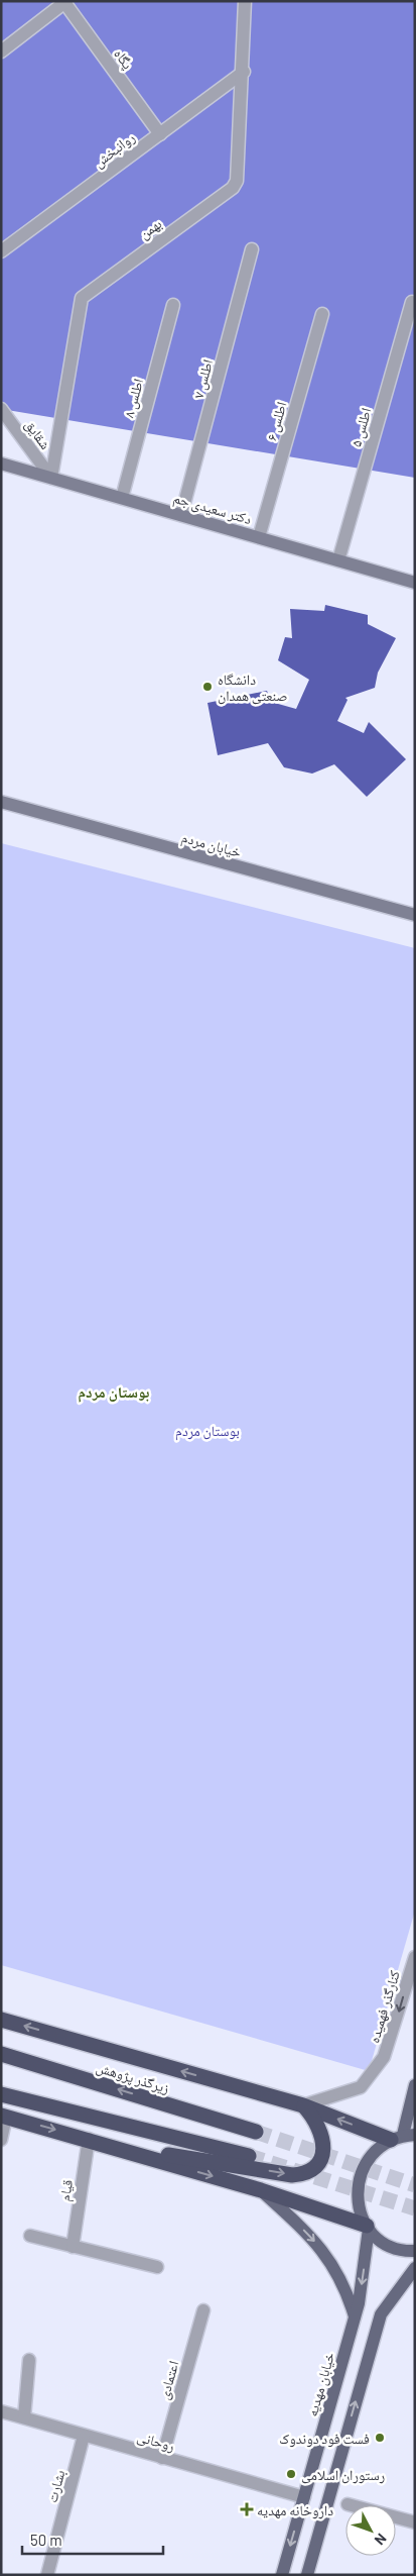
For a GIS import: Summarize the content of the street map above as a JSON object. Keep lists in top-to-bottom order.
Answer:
{
  "streets": {
    "highway": ["زیرگذر پژوهش"],
    "main road": ["خیابان مهدیه"],
    "street": [
      "پگاه",
      "روانبخش",
      "بهمن",
      "اطلس ۷",
      "اطلس ۸",
      "اطلس ۶",
      "اطلس ۵",
      "شقایق",
      "دکتر سعیدی جم",
      "خیابان مردم",
      "کنارگذر فهمیده",
      "قیام",
      "اعتمادی",
      "روحانی",
      "بشارت"
    ]
  },
  "crossings": [
    ["پگاه", "روانبخش"],
    ["روانبخش", "بهمن"],
    ["بهمن", "شقایق"],
    ["بهمن", "دکتر سعیدی جم"],
    ["اطلس ۷", "دکتر سعیدی جم"],
    ["اطلس ۸", "دکتر سعیدی جم"],
    ["اطلس ۶", "دکتر سعیدی جم"],
    ["اطلس ۵", "دکتر سعیدی جم"],
    ["شقایق", "دکتر سعیدی جم"],
    ["اعتمادی", "روحانی"],
    ["خیابان مهدیه", "روحانی"],
    ["روحانی", "بشارت"]
  ],
  "one_way": ["کنارگذر فهمیده"],
  "districts": ["بوستان مردم"],
  "parks": ["بوستان مردم"],
  "places": {
    "other": ["دانشگاه صنعتی همدان", "فست فود دوندوک", "رستوران اسلامی"],
    "health": ["داروخانه مهدیه"]
  },
  "scale_bar": "50 m",
  "north": "bottom right"
}
